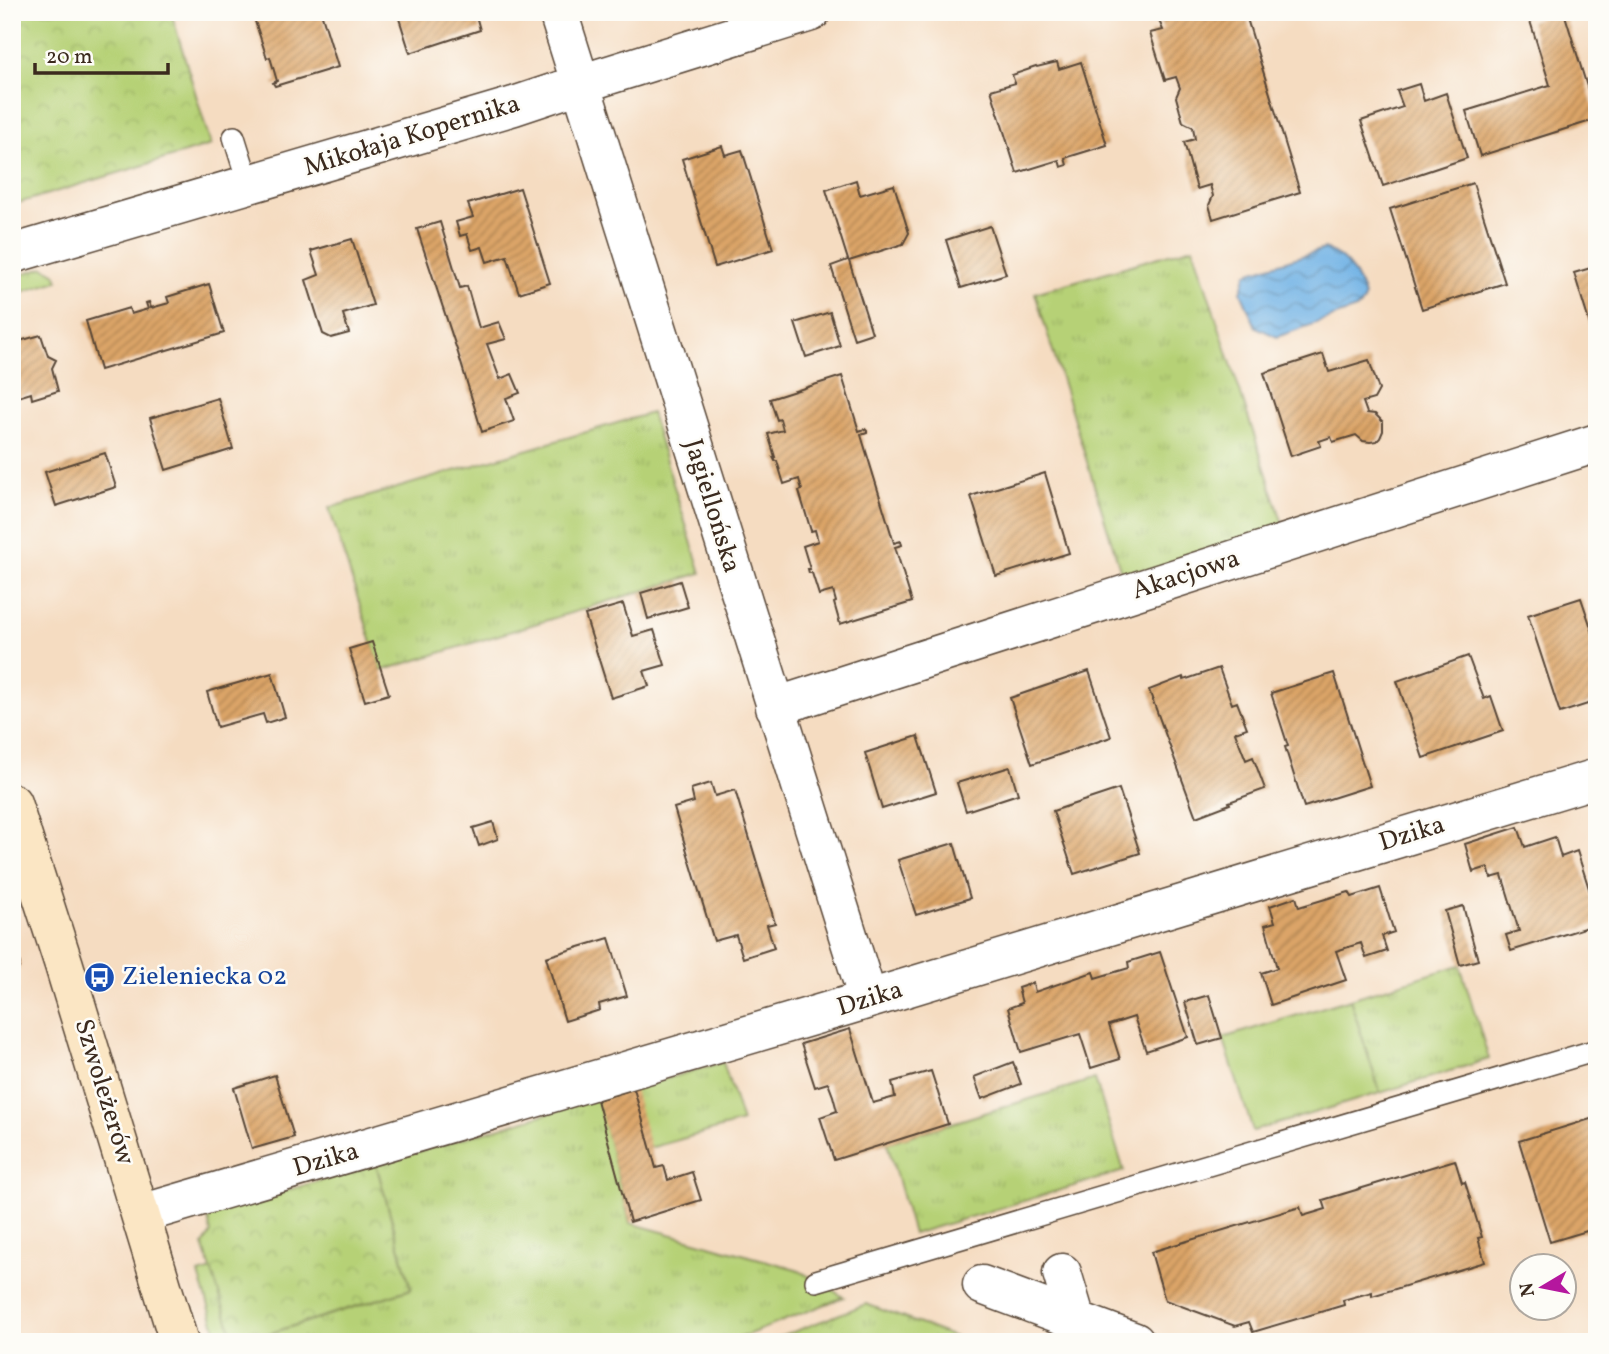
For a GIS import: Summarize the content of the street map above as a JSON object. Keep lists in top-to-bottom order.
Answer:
{
  "streets": {
    "street": [
      "Mikołaja Kopernika",
      "Jagiellońska",
      "Akacjowa",
      "Dzika",
      "Szwoleżerów"
    ]
  },
  "crossings": [
    ["Mikołaja Kopernika", "Jagiellońska"],
    ["Jagiellońska", "Akacjowa"],
    ["Jagiellońska", "Dzika"],
    ["Dzika", "Szwoleżerów"]
  ],
  "places": {
    "bus stop": ["Zieleniecka 02"]
  },
  "scale_bar": "20 m",
  "north": "left"
}
